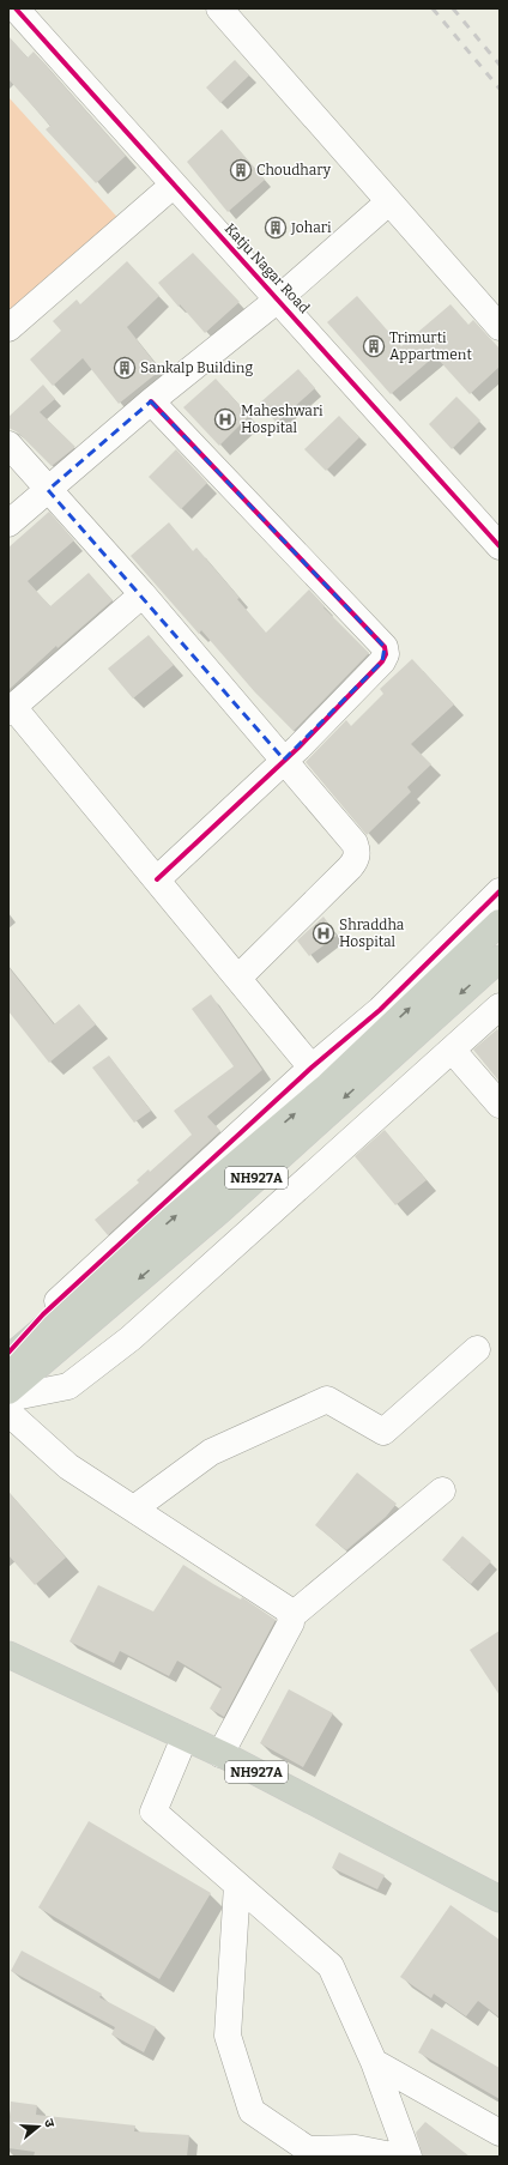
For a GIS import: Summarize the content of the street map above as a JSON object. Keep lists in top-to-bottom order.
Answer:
{
  "streets": {
    "highway": ["NH927A"],
    "street": ["Katju Nagar Road"]
  },
  "places": {
    "building": [
      "Choudhary",
      "Johari",
      "Trimurti Appartment",
      "Sankalp Building"
    ],
    "hospital": ["Maheshwari Hospital", "Shraddha Hospital"]
  },
  "north": "right"
}
